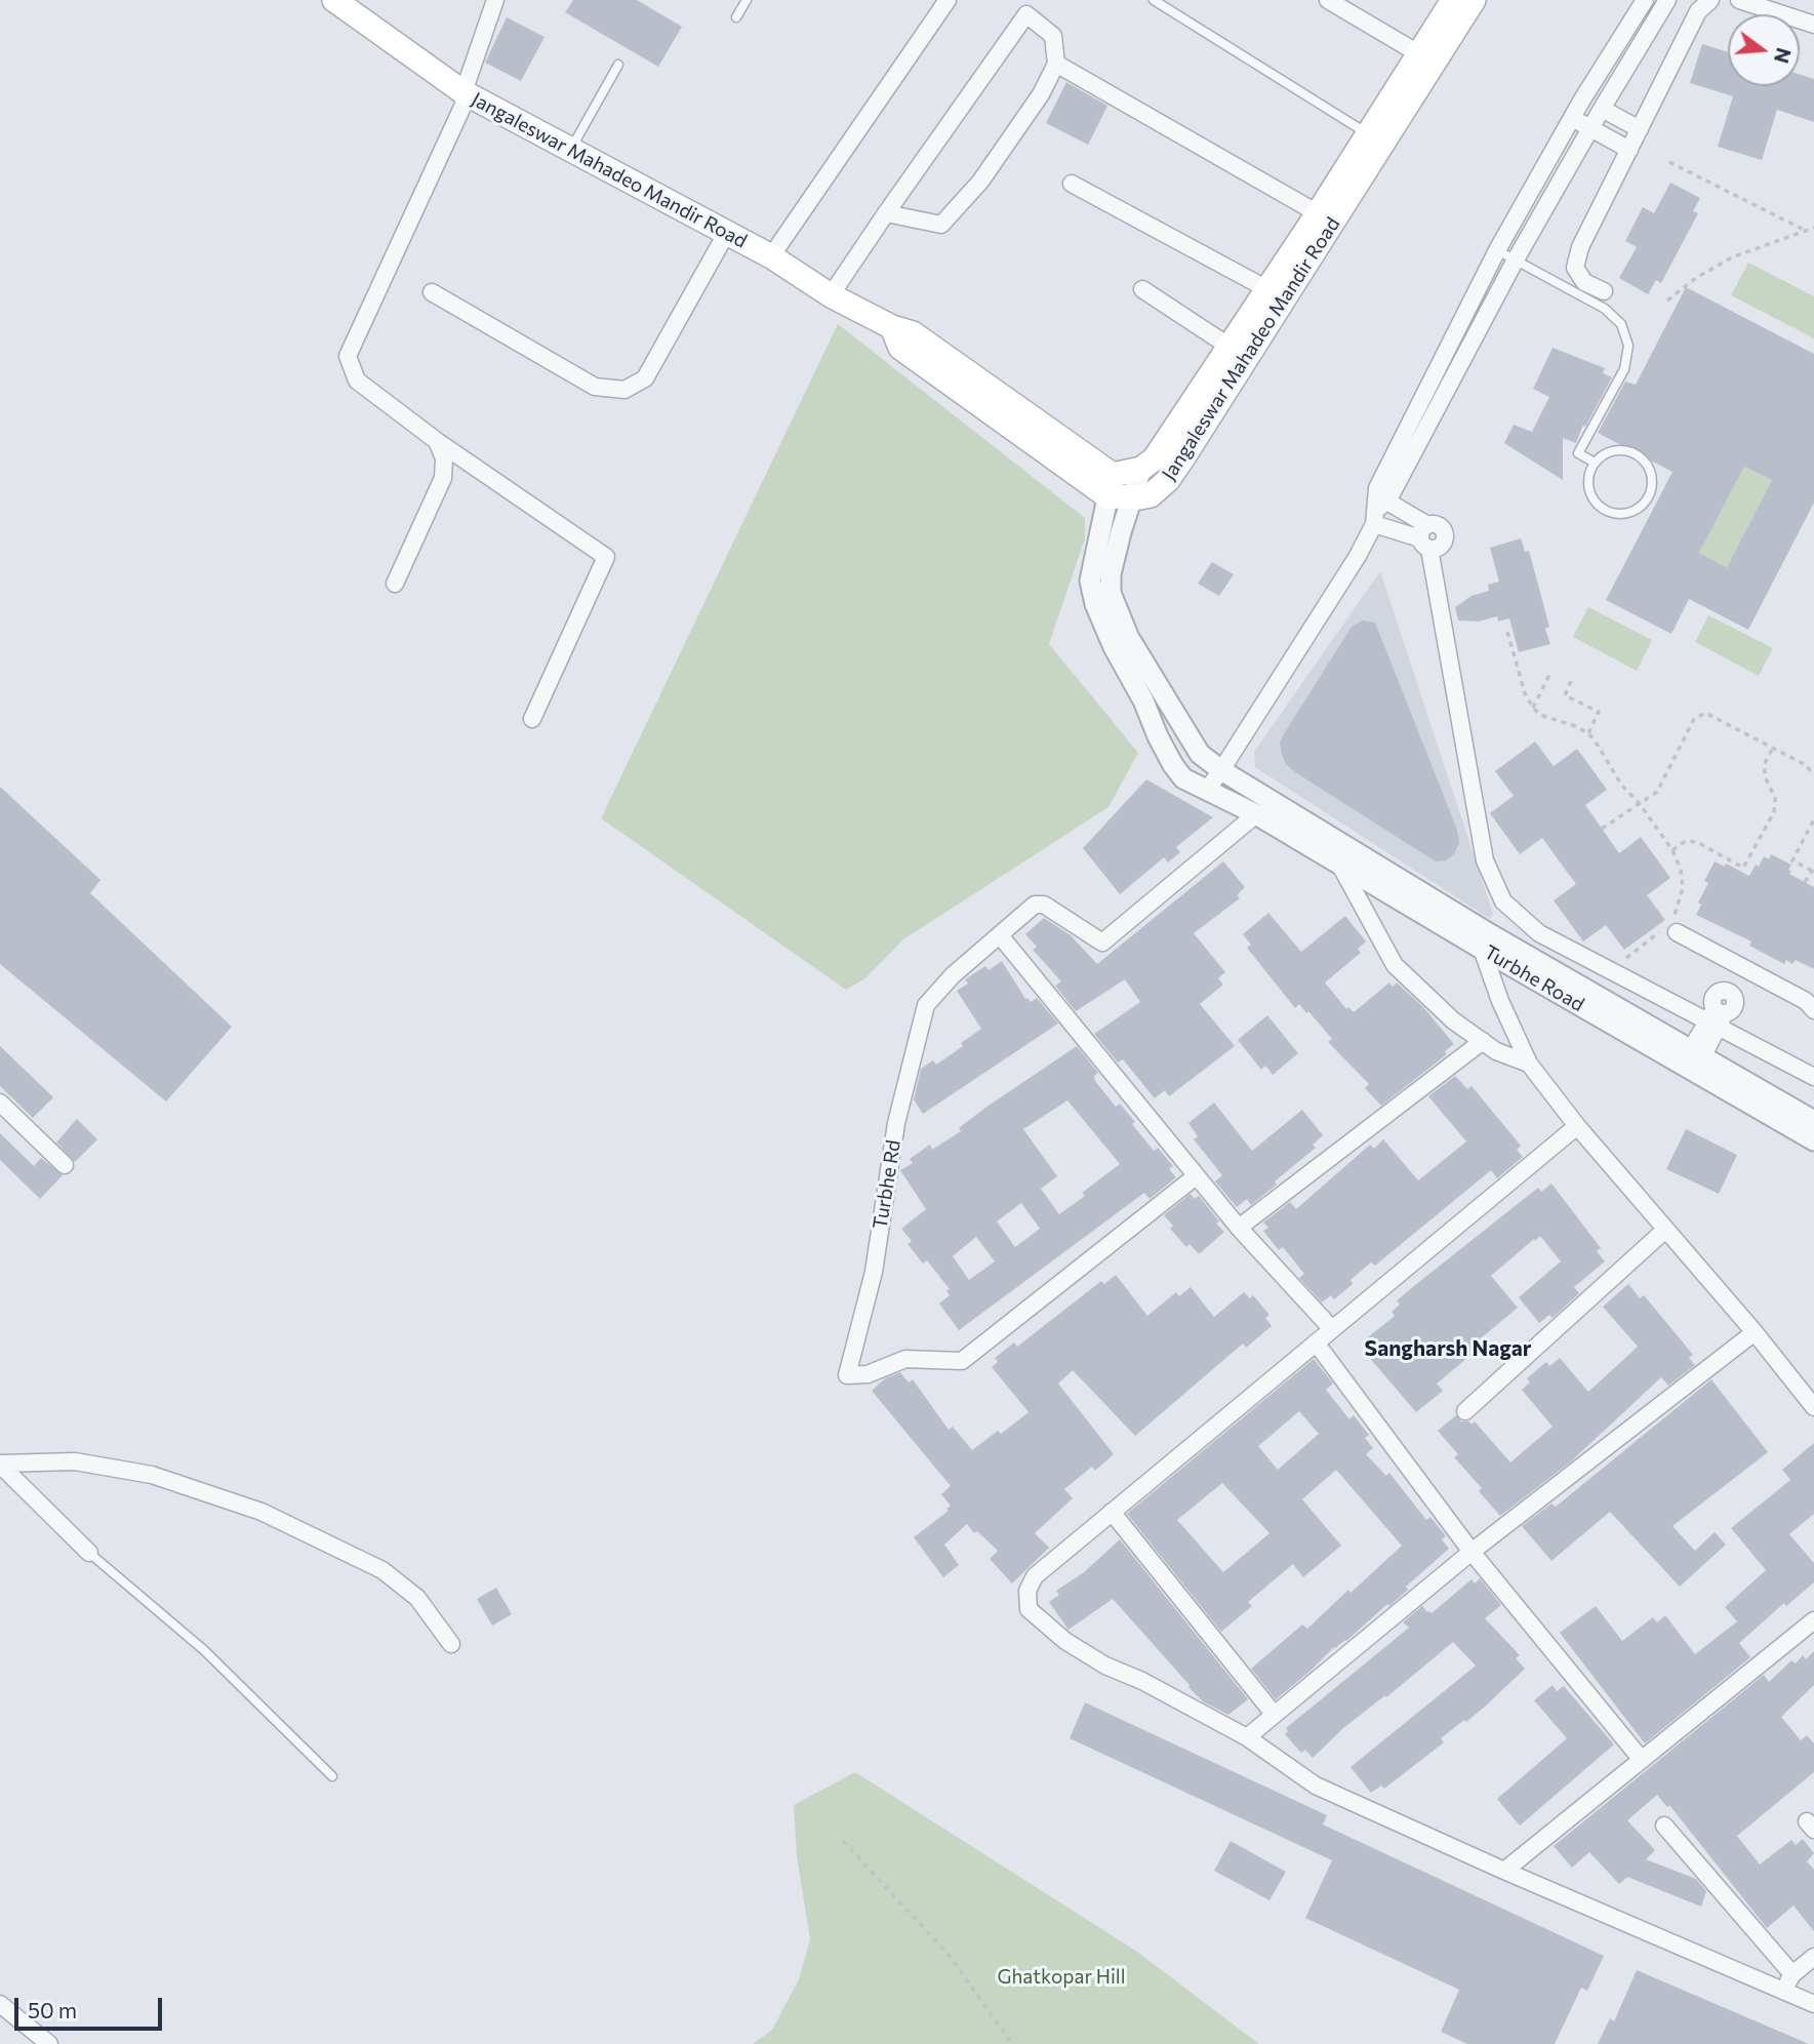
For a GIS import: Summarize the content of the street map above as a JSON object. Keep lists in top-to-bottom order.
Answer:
{
  "streets": {
    "main road": ["Jangaleswar Mahadeo Mandir Road"],
    "street": ["Turbhe Road", "Turbhe Rd"]
  },
  "crossings": [
    ["Jangaleswar Mahadeo Mandir Road", "Turbhe Road"],
    ["Turbhe Road", "Turbhe Rd"]
  ],
  "districts": ["Sangharsh Nagar"],
  "parks": ["Ghatkopar Hill"],
  "scale_bar": "50 m",
  "north": "right"
}
